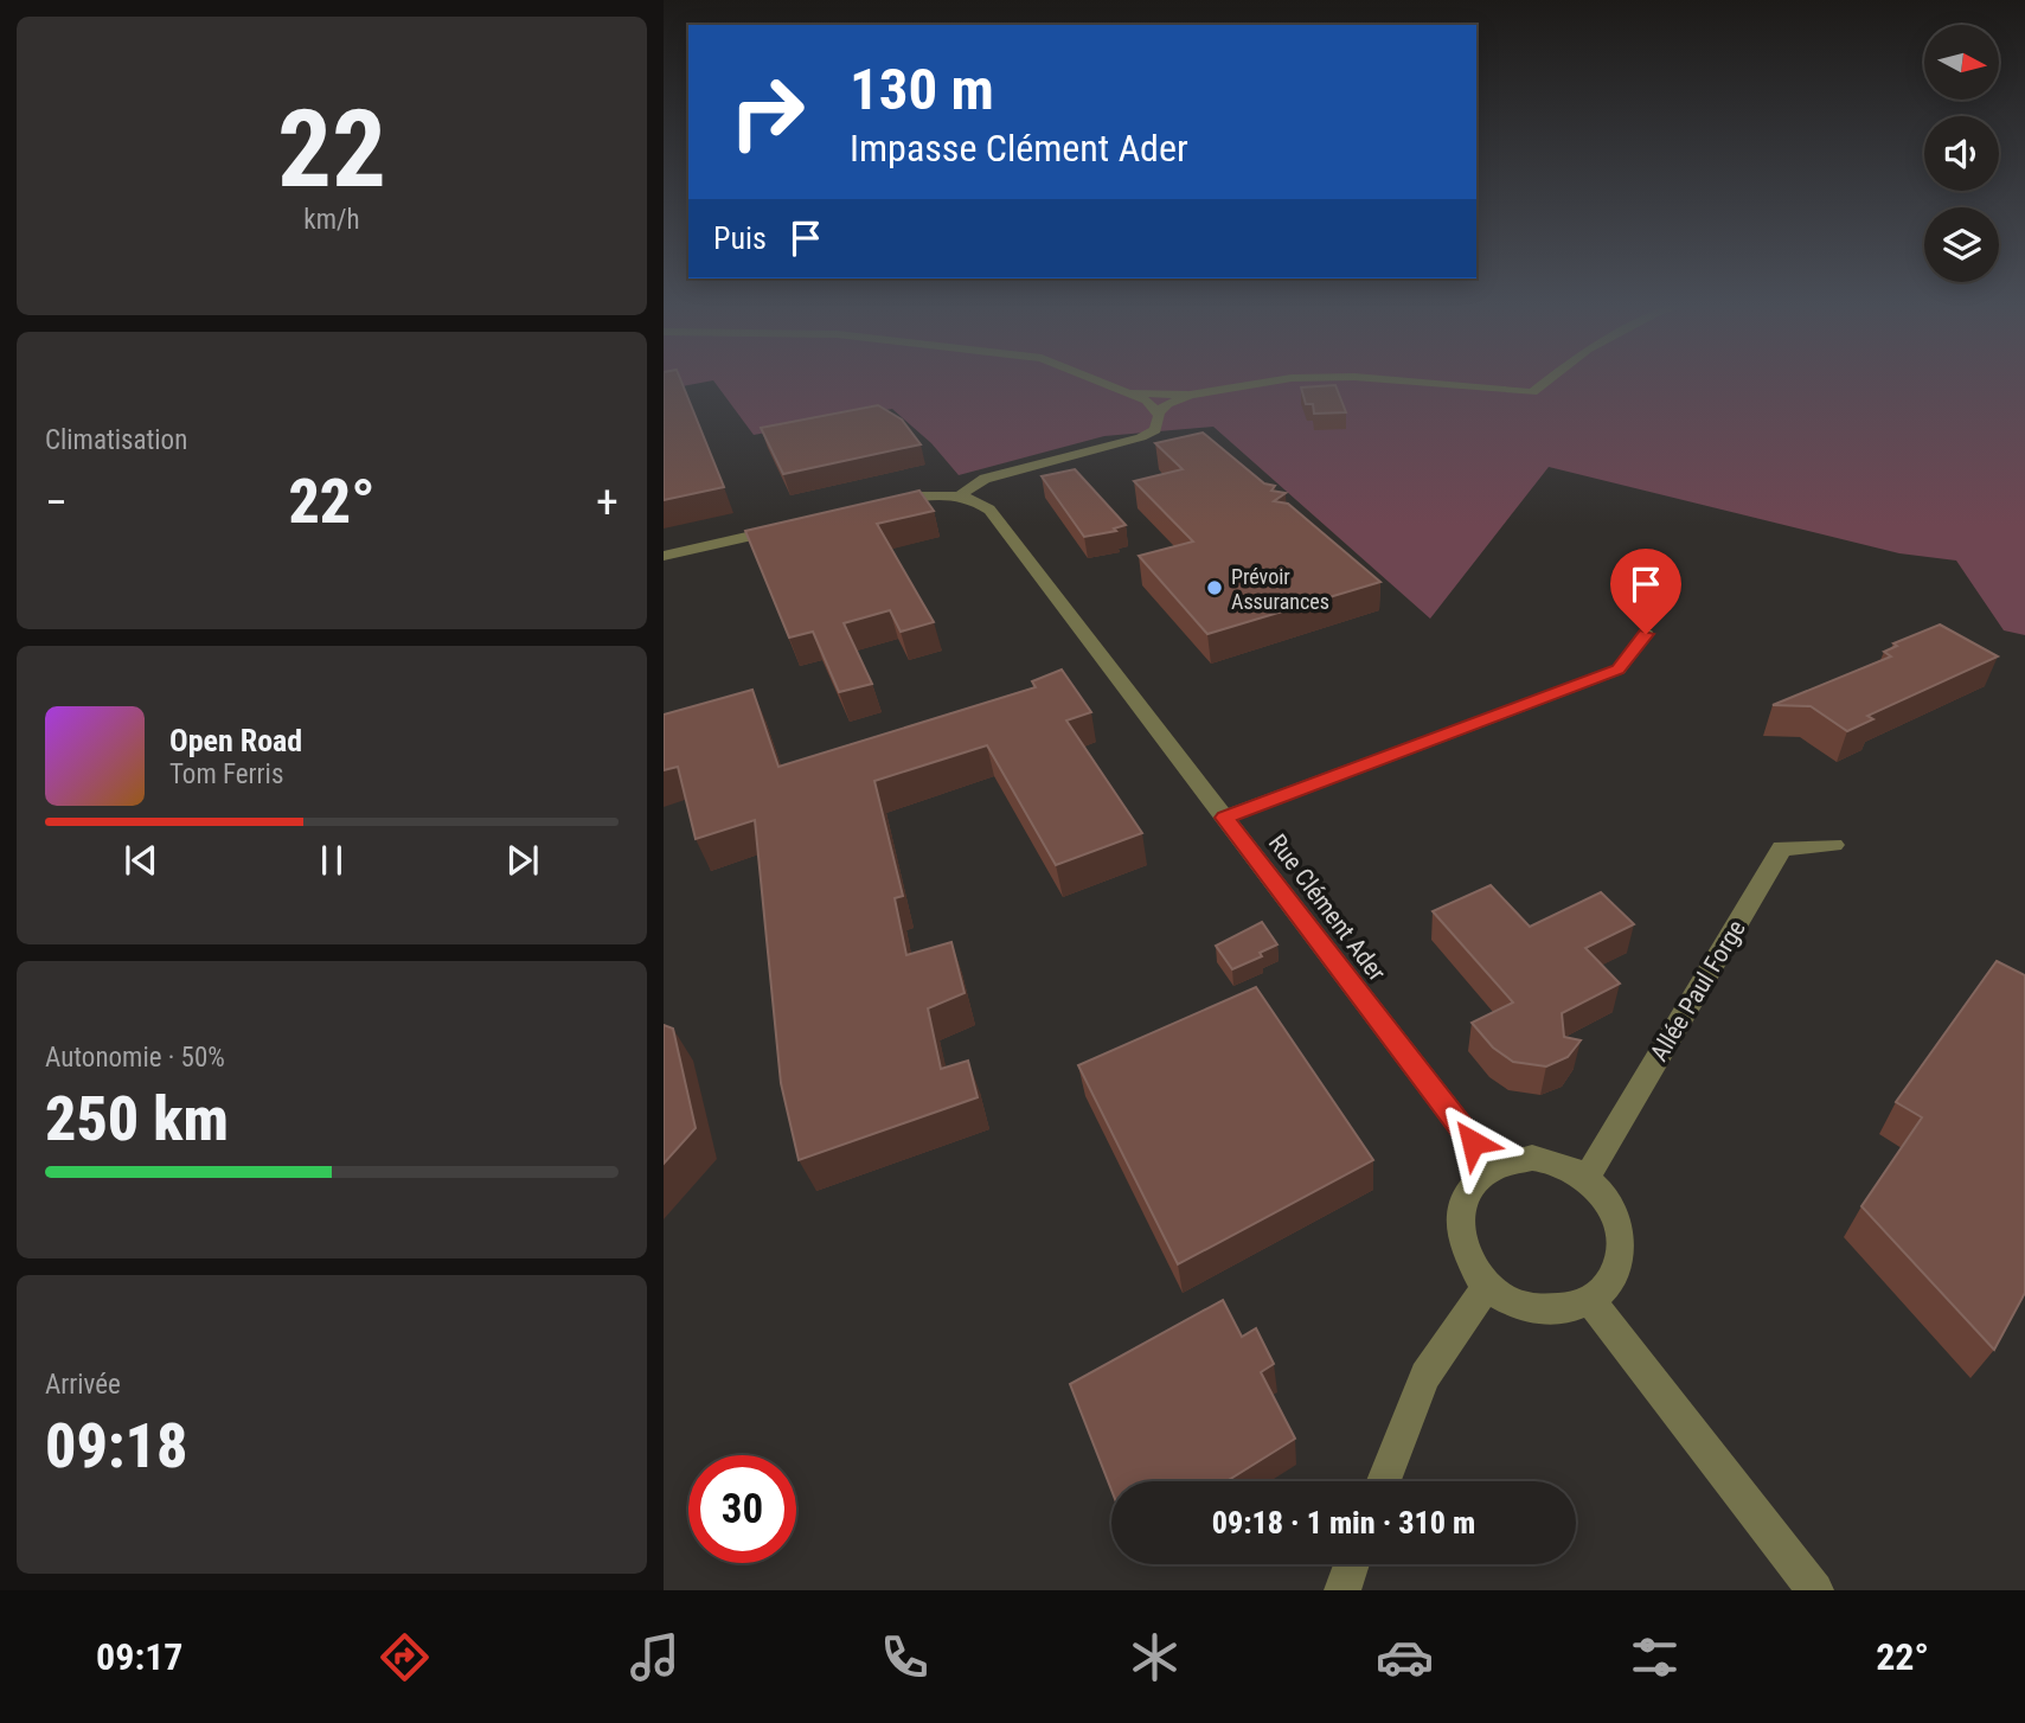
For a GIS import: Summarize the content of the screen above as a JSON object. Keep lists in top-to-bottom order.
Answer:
{
  "streets": {
    "street": ["Rue Clément Ader", "Allée Paul Forge"]
  },
  "crossings": [
    ["Rue Clément Ader", "Allée Paul Forge"]
  ],
  "places": ["Prévoir Assurances"],
  "north": "right",
  "page": {
    "tile": [
      ["22", "km/h"],
      "Climatisation",
      ["Autonomie · 50%", "250 km"],
      ["Arrivée", "09:18"]
    ],
    "turn": ["130 m", "Impasse Clément Ader"],
    "then": "Puis",
    "heat": ["−", "22°", "+"],
    "song": ["Open Road", "Tom Ferris"],
    "limit": "30",
    "trip": "09:18 · 1 min · 310 m",
    "tabs": ["09:17", "22°"]
  }
}
